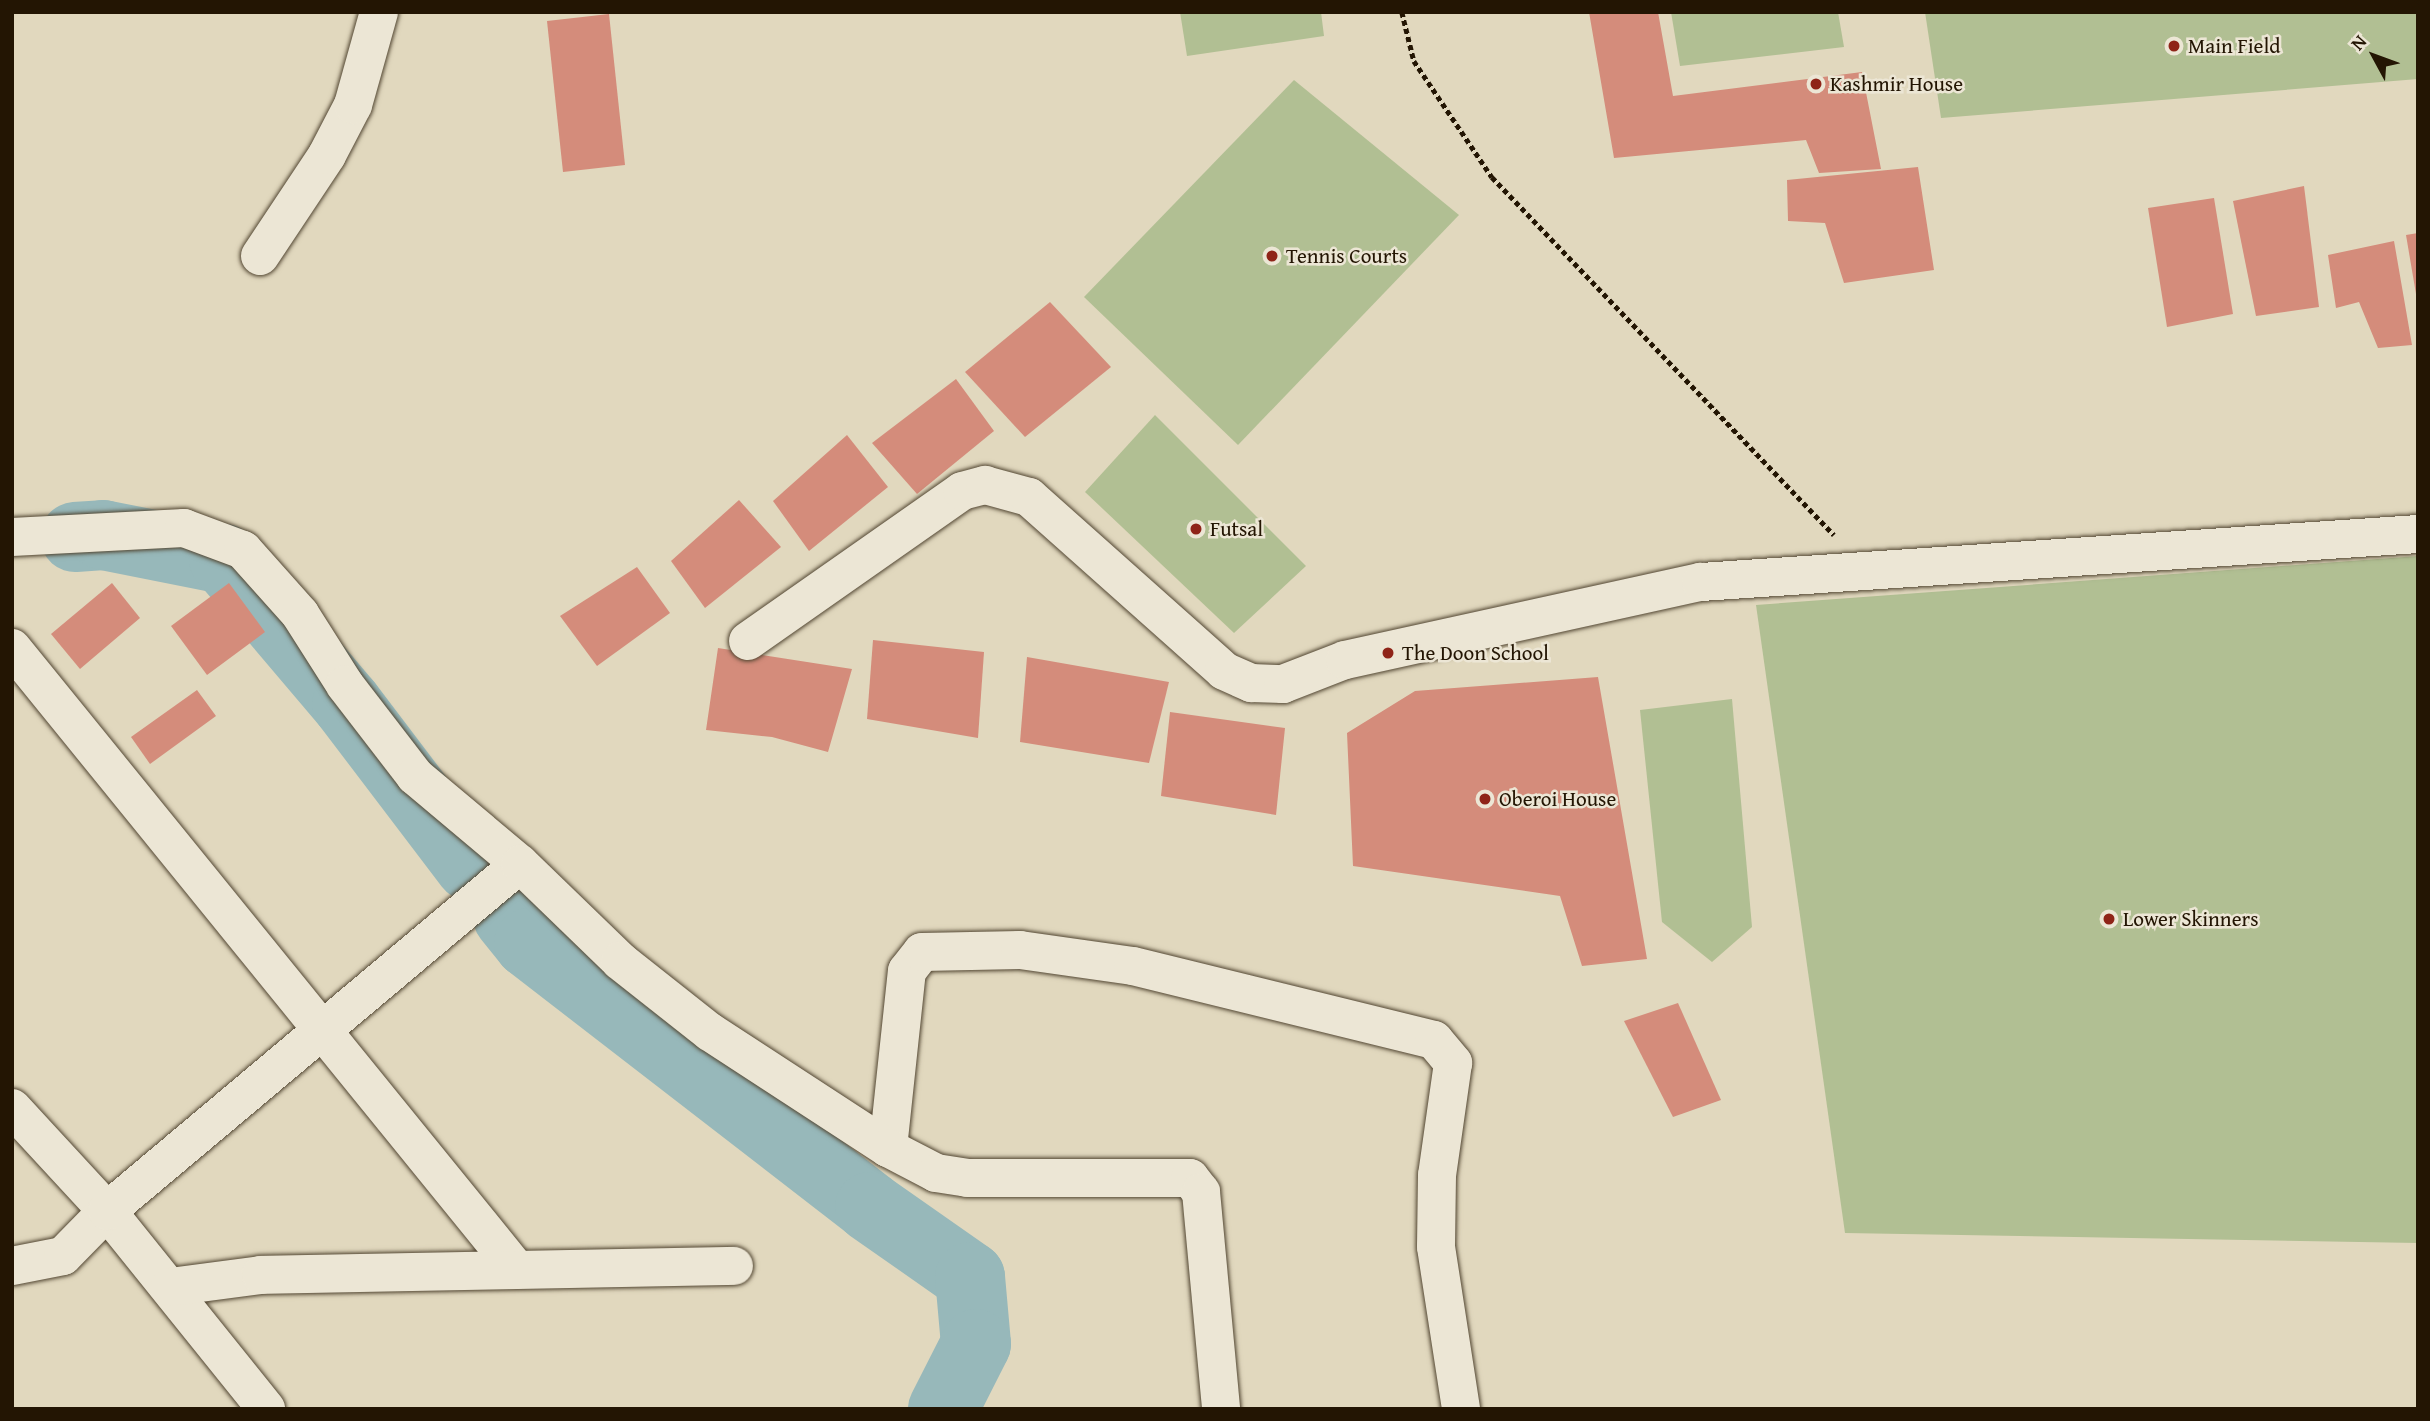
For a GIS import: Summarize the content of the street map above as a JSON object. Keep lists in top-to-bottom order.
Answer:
{
  "places": [
    "Main Field",
    "Kashmir House",
    "Tennis Courts",
    "Futsal",
    "The Doon School",
    "Oberoi House",
    "Lower Skinners"
  ],
  "north": "top left"
}
